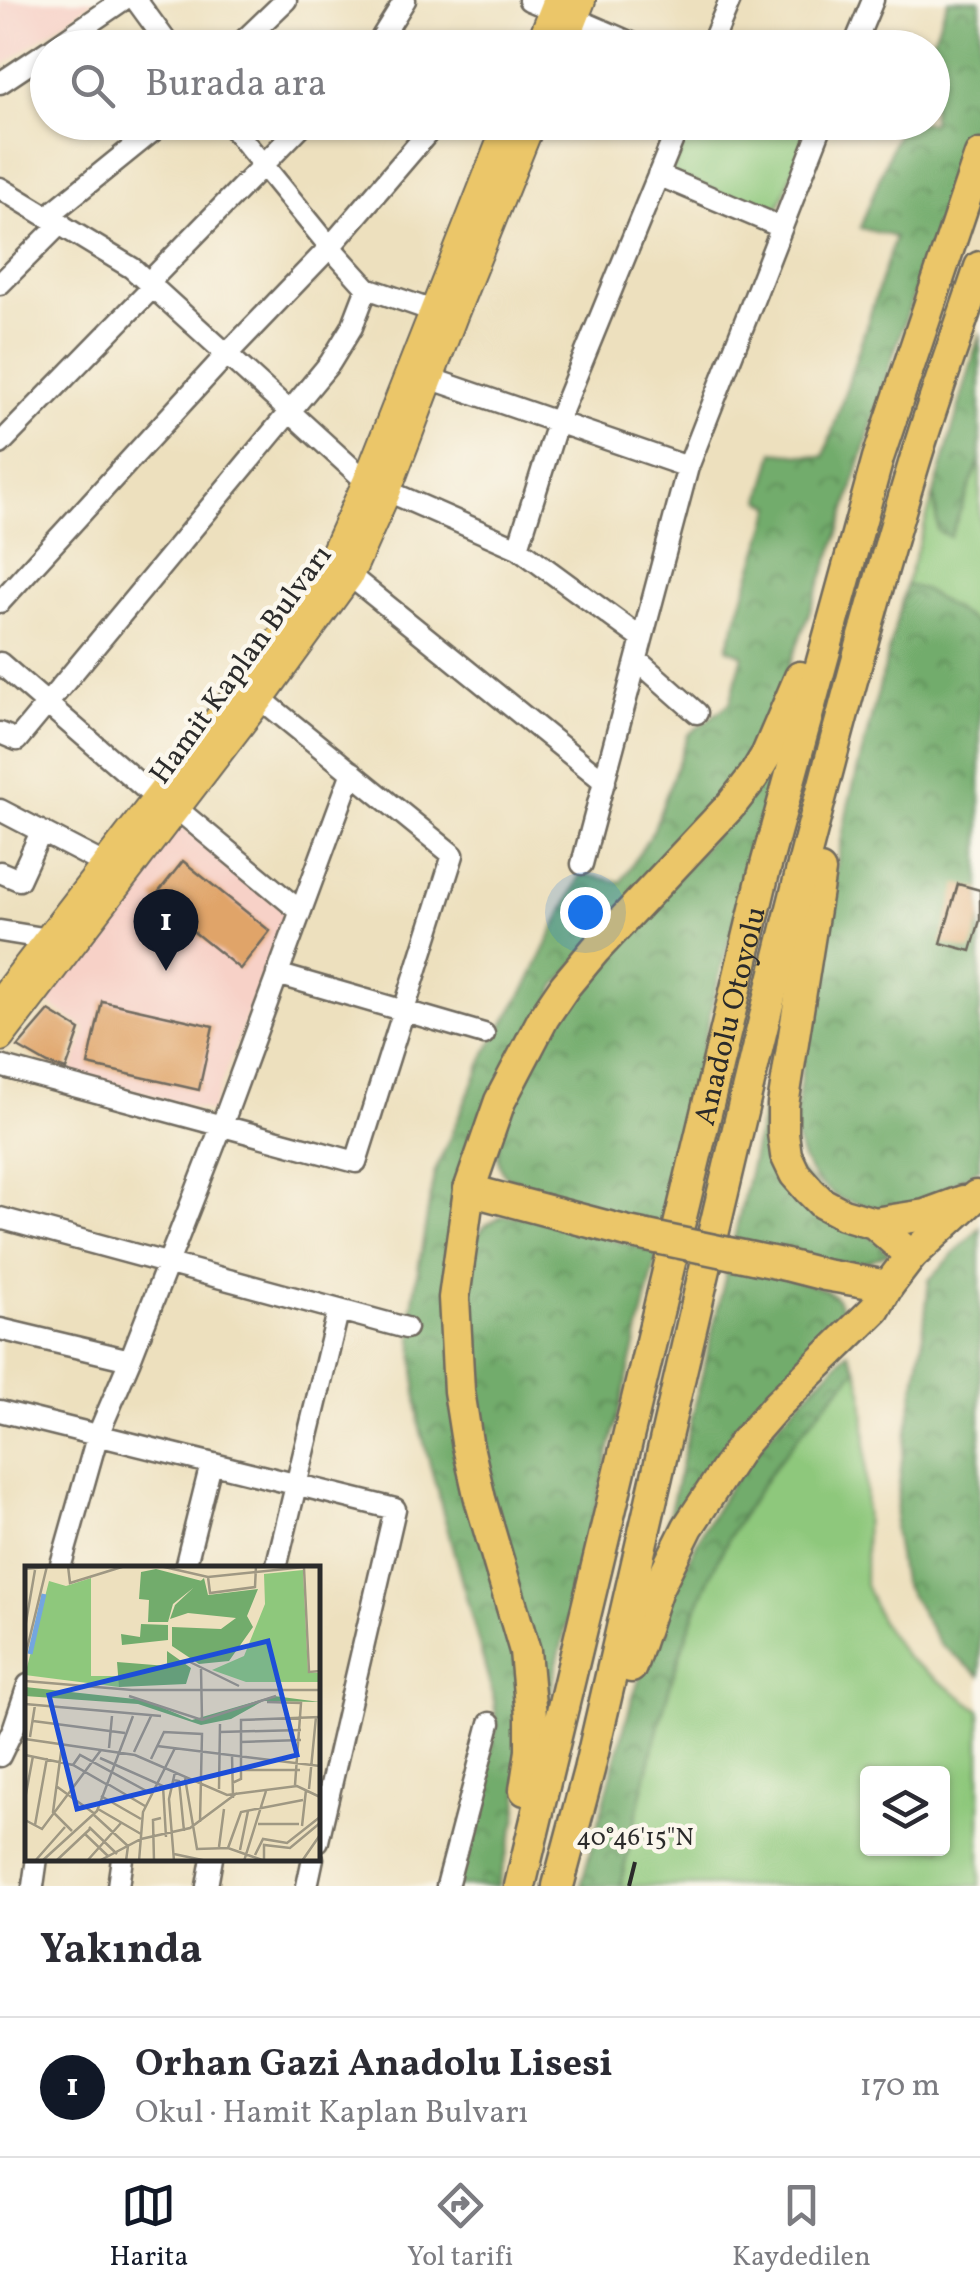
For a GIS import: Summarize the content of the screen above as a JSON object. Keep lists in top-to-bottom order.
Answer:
{
  "streets": {
    "highway": ["Anadolu Otoyolu"],
    "main road": ["Hamit Kaplan Bulvarı"]
  },
  "page": {
    "search": "Burada ara",
    "pins": "1",
    "heading": "Yakında",
    "list": [
      {
        "mark": "1",
        "name": "Orhan Gazi Anadolu Lisesi",
        "note": "Okul · Hamit Kaplan Bulvarı",
        "value": "170 m"
      }
    ],
    "nav": ["Harita", "Yol tarifi", "Kaydedilen"]
  },
  "coordinates": ["40°46'15\"N"]
}
